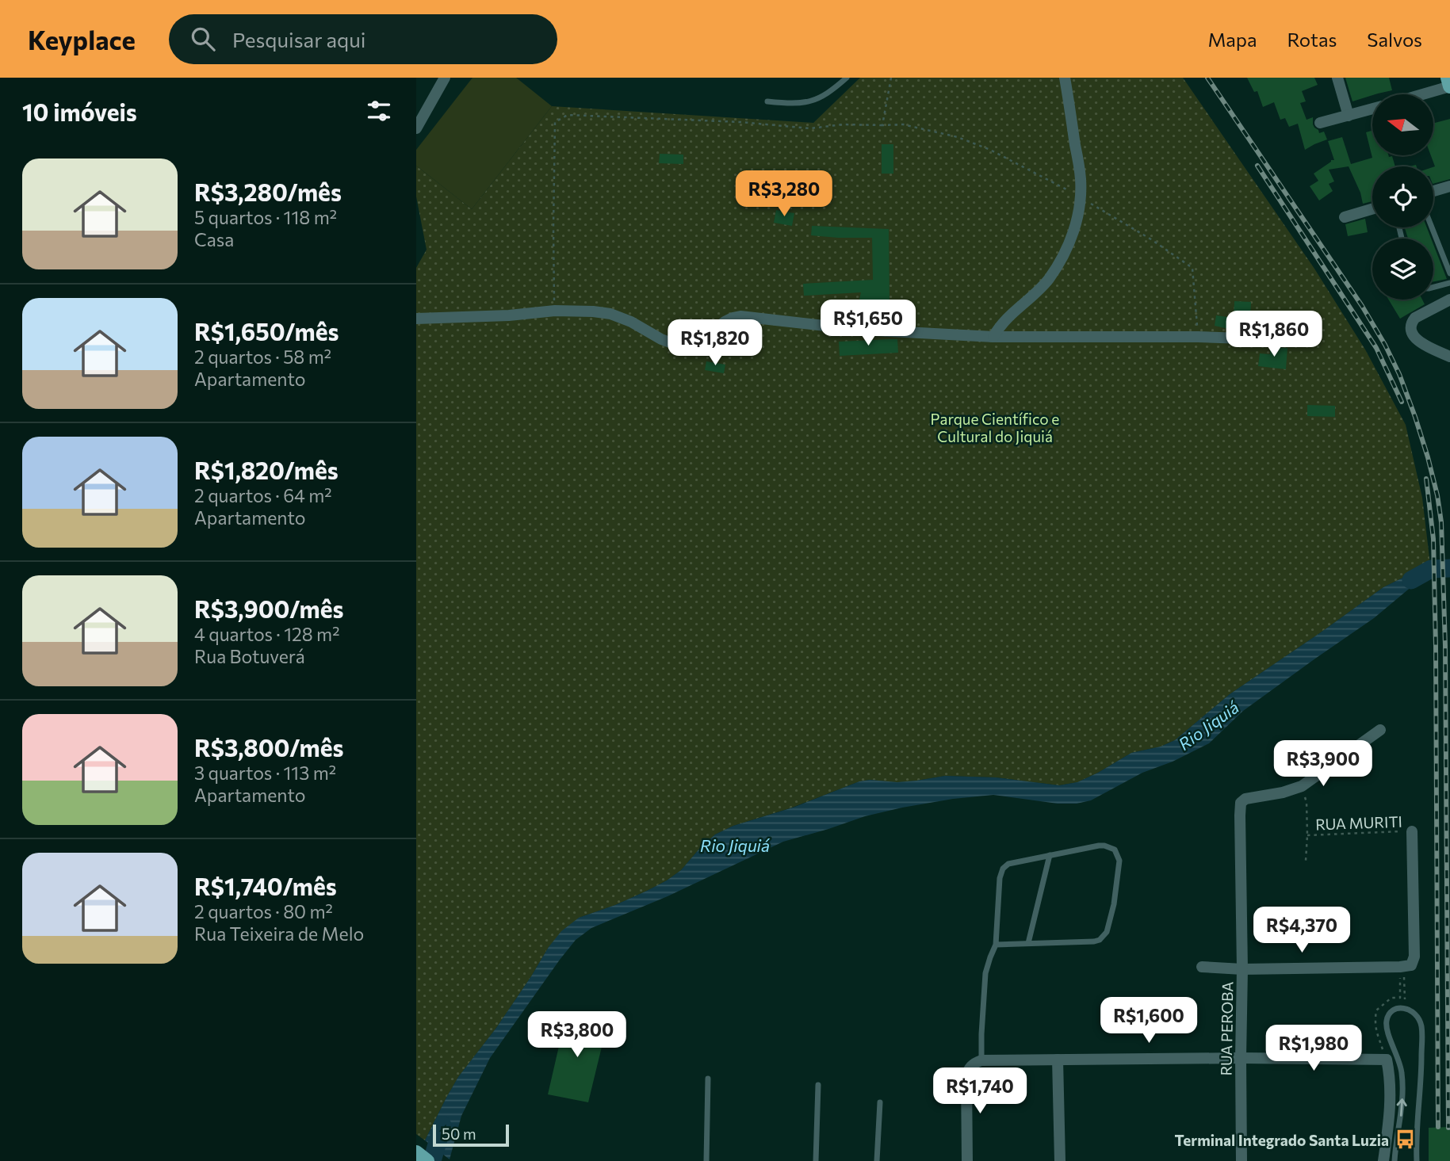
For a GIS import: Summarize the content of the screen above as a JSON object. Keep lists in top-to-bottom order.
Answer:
{
  "streets": {
    "street": ["RUA PEROBA"],
    "path": ["RUA MURITI"]
  },
  "crossings": [
    ["RUA MURITI", "RUA PEROBA"]
  ],
  "water": ["Rio Jiquiá"],
  "parks": ["Parque Científico e Cultural do Jiquiá"],
  "places": {
    "bus stop": ["Terminal Integrado Santa Luzia"]
  },
  "scale_bar": "50 m",
  "north": "left",
  "page": {
    "header": "Keyplace",
    "search": "Pesquisar aqui",
    "nav": ["Mapa", "Rotas", "Salvos"],
    "heading": "10 imóveis",
    "list": [
      {
        "name": "R$3,280/mês",
        "note": "5 quartos · 118 m² · Casa"
      },
      {
        "name": "R$1,650/mês",
        "note": "2 quartos · 58 m² · Apartamento"
      },
      {
        "name": "R$1,820/mês",
        "note": "2 quartos · 64 m² · Apartamento"
      },
      {
        "name": "R$3,900/mês",
        "note": "4 quartos · 128 m² · Rua Botuverá"
      },
      {
        "name": "R$3,800/mês",
        "note": "3 quartos · 113 m² · Apartamento"
      },
      {
        "name": "R$1,740/mês",
        "note": "2 quartos · 80 m² · Rua Teixeira de Melo"
      }
    ],
    "price": [
      "R$3,280",
      "R$1,650",
      "R$1,860",
      "R$1,820",
      "R$3,900",
      "R$4,370",
      "R$1,600",
      "R$3,800",
      "R$1,980",
      "R$1,740"
    ],
    "scale": "50 m"
  }
}
